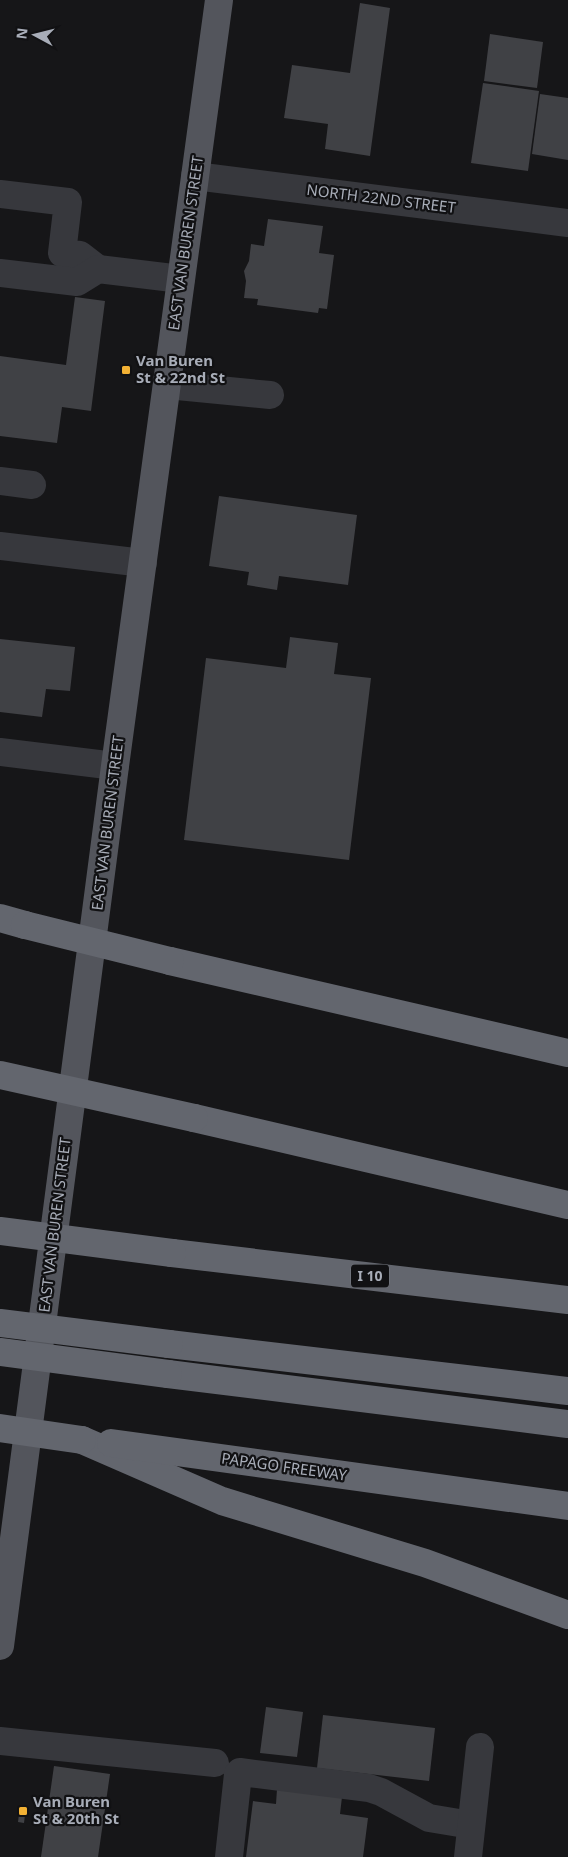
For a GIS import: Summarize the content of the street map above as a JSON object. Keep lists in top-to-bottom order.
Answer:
{
  "streets": {
    "highway": ["I 10", "PAPAGO FREEWAY"],
    "main road": ["EAST VAN BUREN STREET"],
    "street": ["NORTH 22ND STREET"]
  },
  "crossings": [
    ["NORTH 22ND STREET", "EAST VAN BUREN STREET"]
  ],
  "places": {
    "transit": ["Van Buren St & 22nd St", "Van Buren St & 20th St"]
  },
  "north": "left"
}
